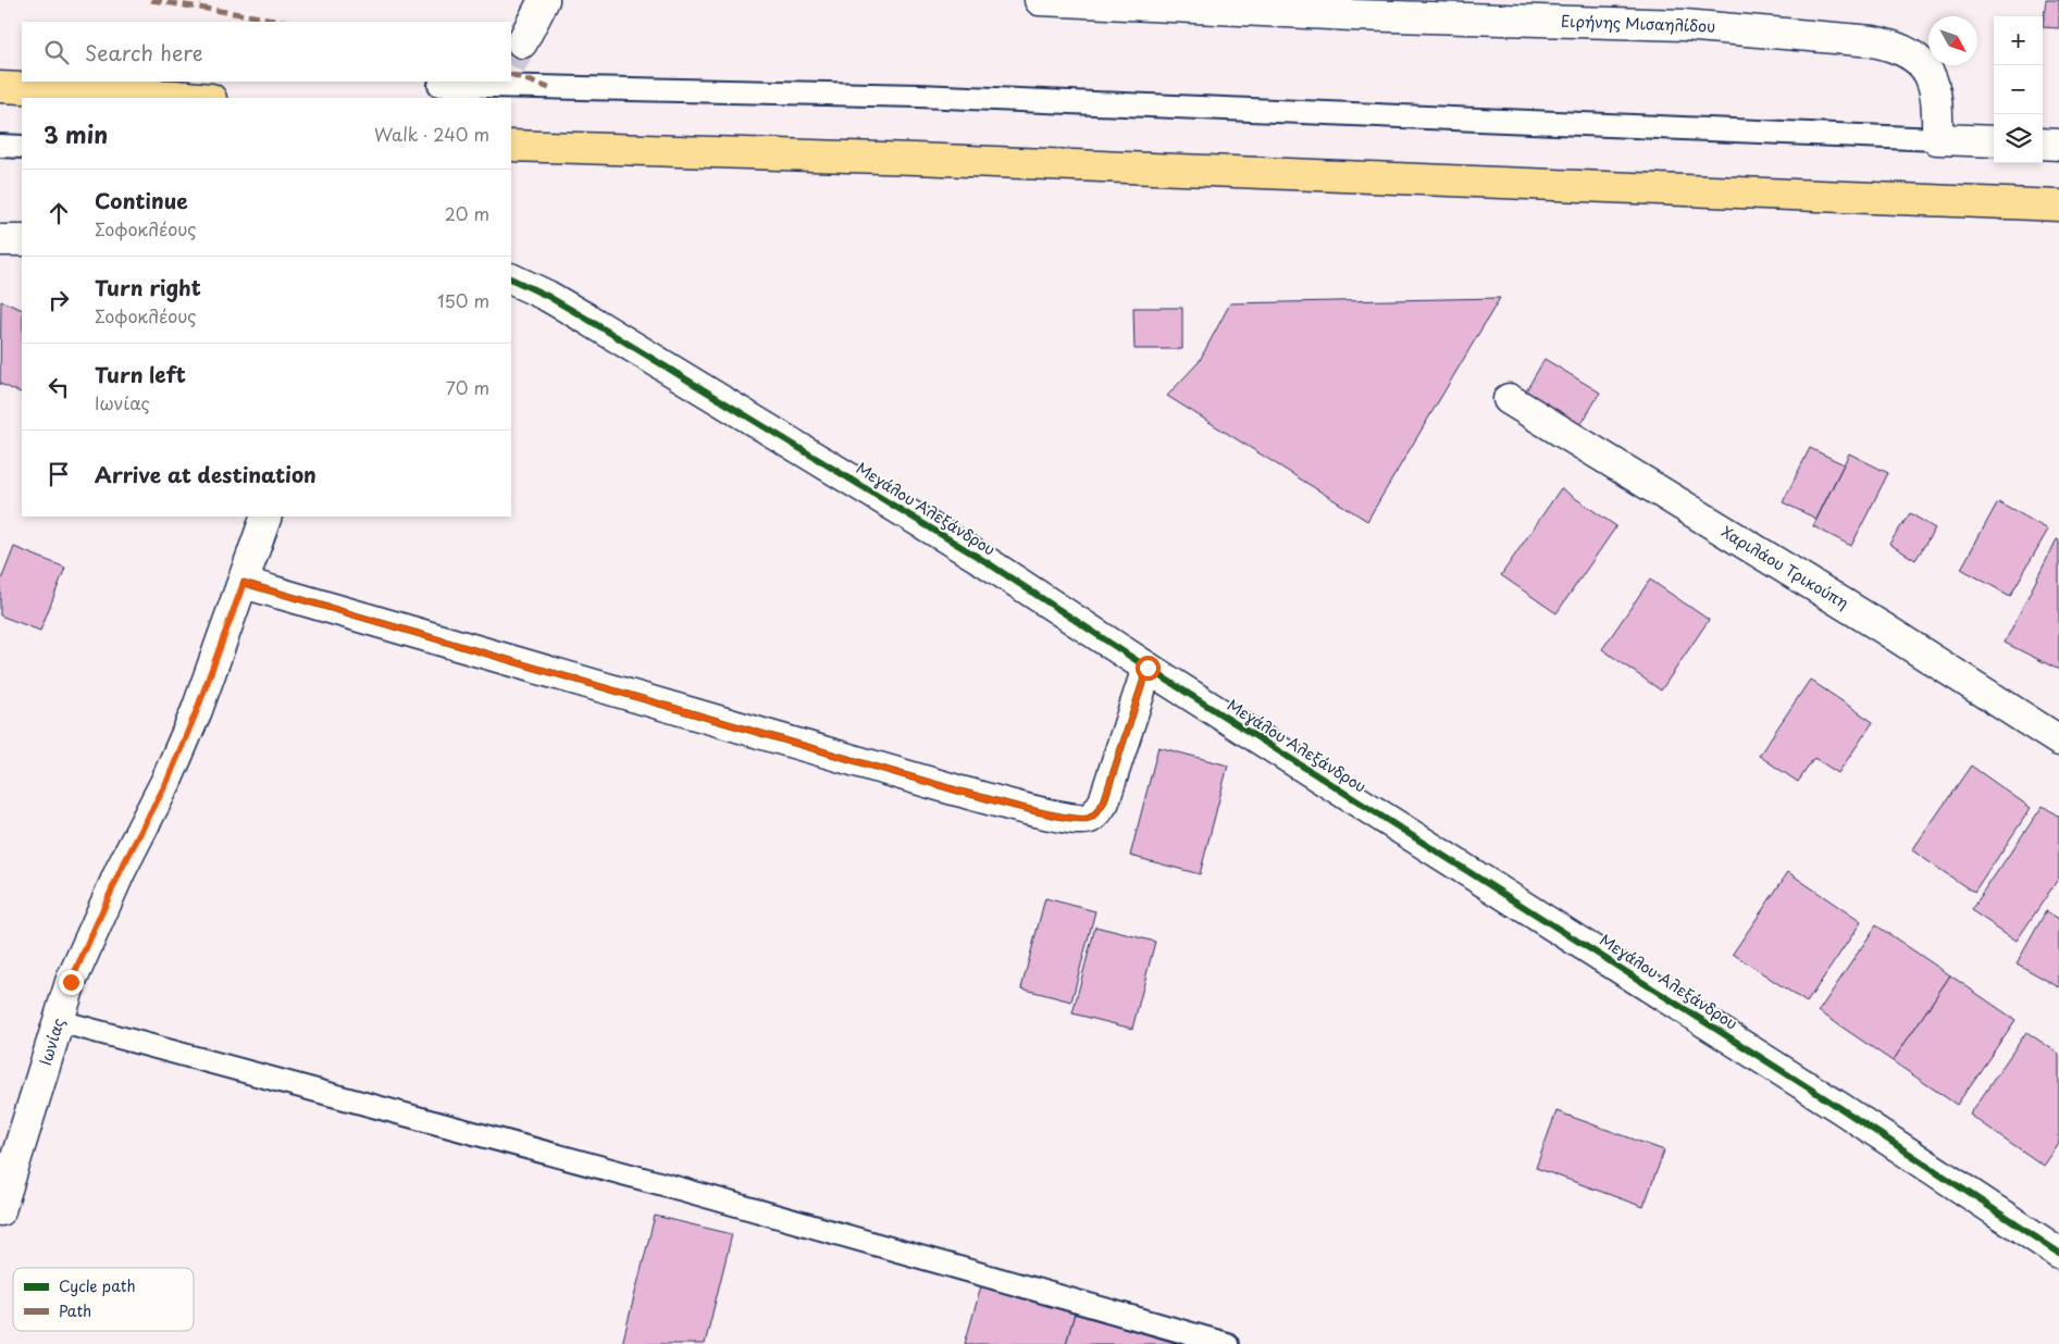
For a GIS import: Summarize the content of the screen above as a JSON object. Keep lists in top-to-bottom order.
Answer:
{
  "streets": {
    "street": [
      "Ειρήνης Μισαηλίδου",
      "Μεγάλου Αλεξάνδρου",
      "Χαριλάου Τρικούπη",
      "Ιωνίας"
    ]
  },
  "legend": ["Cycle path", "Path"],
  "north": "bottom right",
  "page": {
    "map_buttons": ["+", "−"],
    "search": "Search here",
    "heading": ["3 min", "Walk · 240 m"],
    "list": [
      ["Continue", "Σοφοκλέους", "20 m"],
      ["Turn right", "Σοφοκλέους", "150 m"],
      ["Turn left", "Ιωνίας", "70 m"],
      "Arrive at destination"
    ]
  }
}
